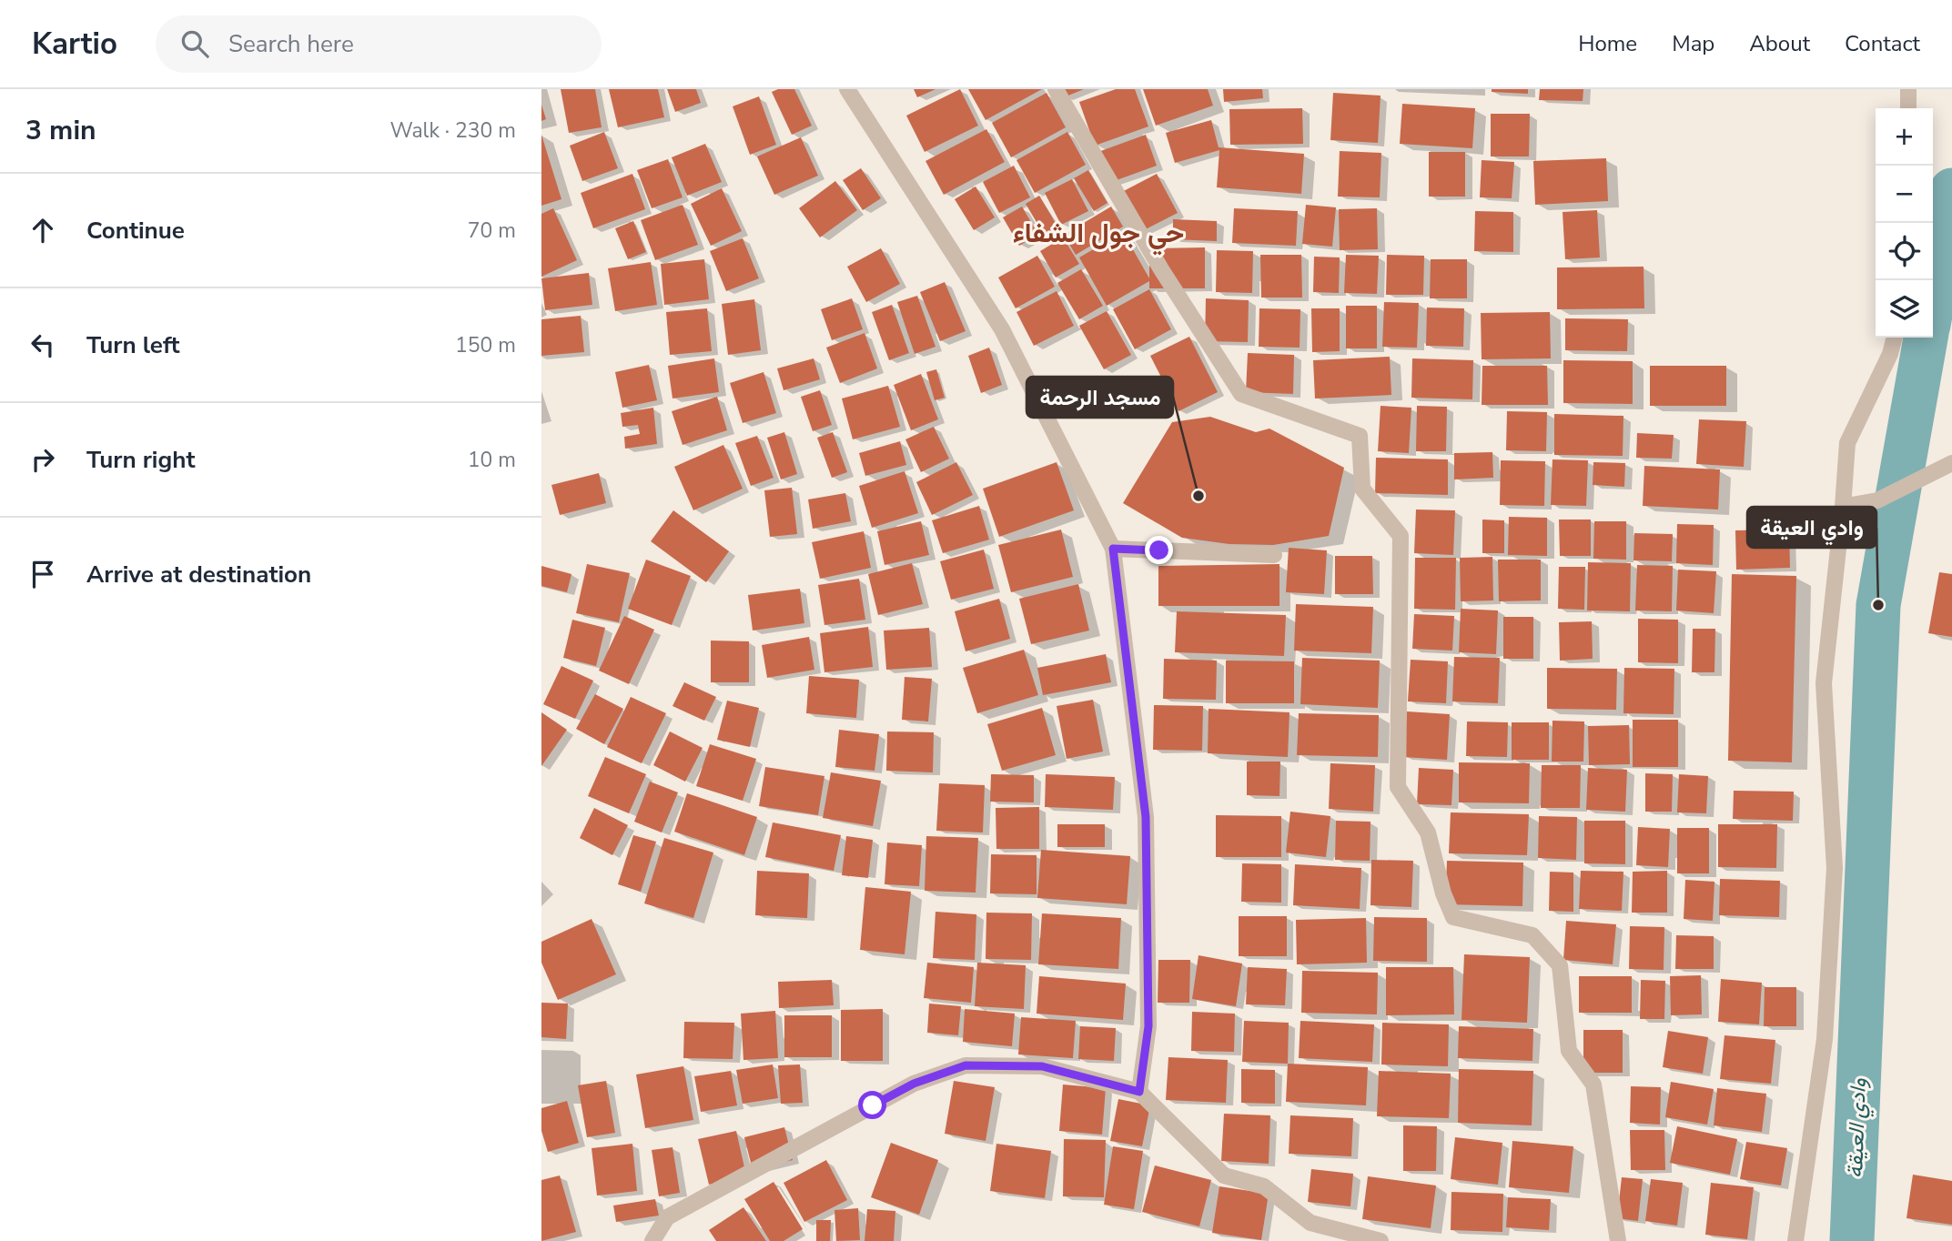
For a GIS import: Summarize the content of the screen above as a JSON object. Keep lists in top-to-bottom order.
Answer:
{
  "districts": ["حي جول الشفاء"],
  "water": ["وادي العيقة"],
  "places": ["مسجد الرحمة", "وادي العيقة"],
  "page": {
    "header": "Kartio",
    "search": "Search here",
    "nav": [
      "Home",
      "Map",
      "About",
      "Contact"
    ],
    "heading": ["3 min", "Walk · 230 m"],
    "map_buttons": ["+", "−"],
    "list": [
      ["Continue", "70 m"],
      ["Turn left", "150 m"],
      ["Turn right", "10 m"],
      "Arrive at destination"
    ]
  }
}
